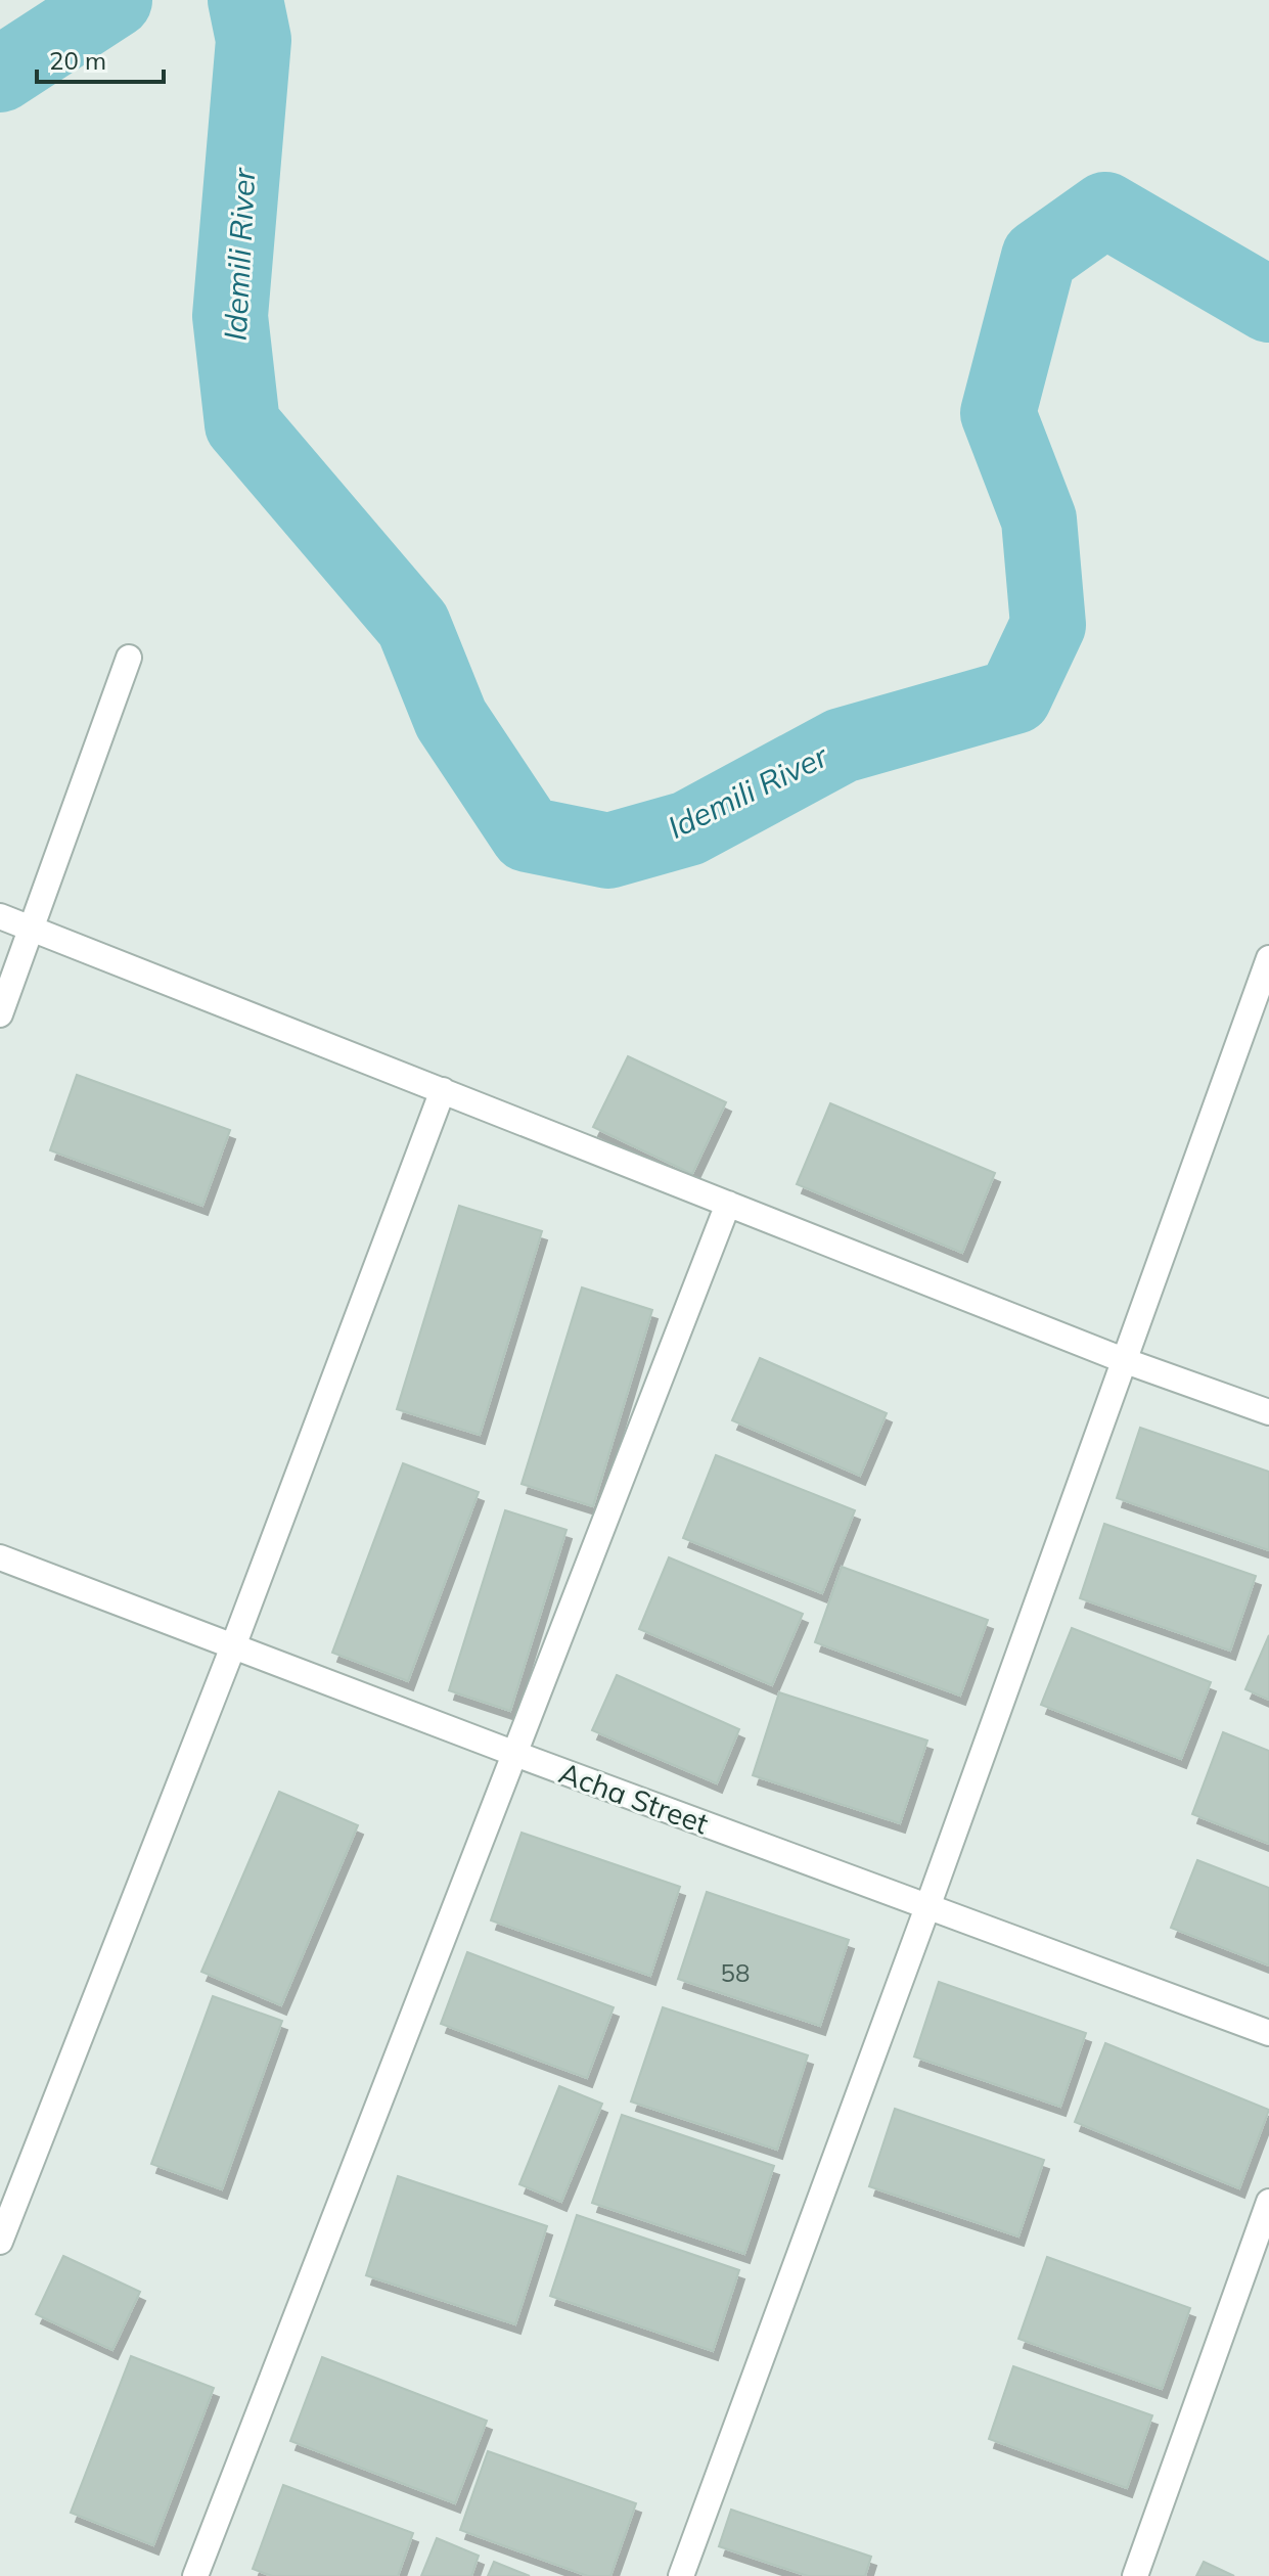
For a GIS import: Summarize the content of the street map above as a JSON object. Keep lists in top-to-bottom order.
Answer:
{
  "streets": {
    "street": ["Acha Street"]
  },
  "water": ["Idemili River"],
  "house_numbers": ["58"],
  "scale_bar": "20 m"
}
